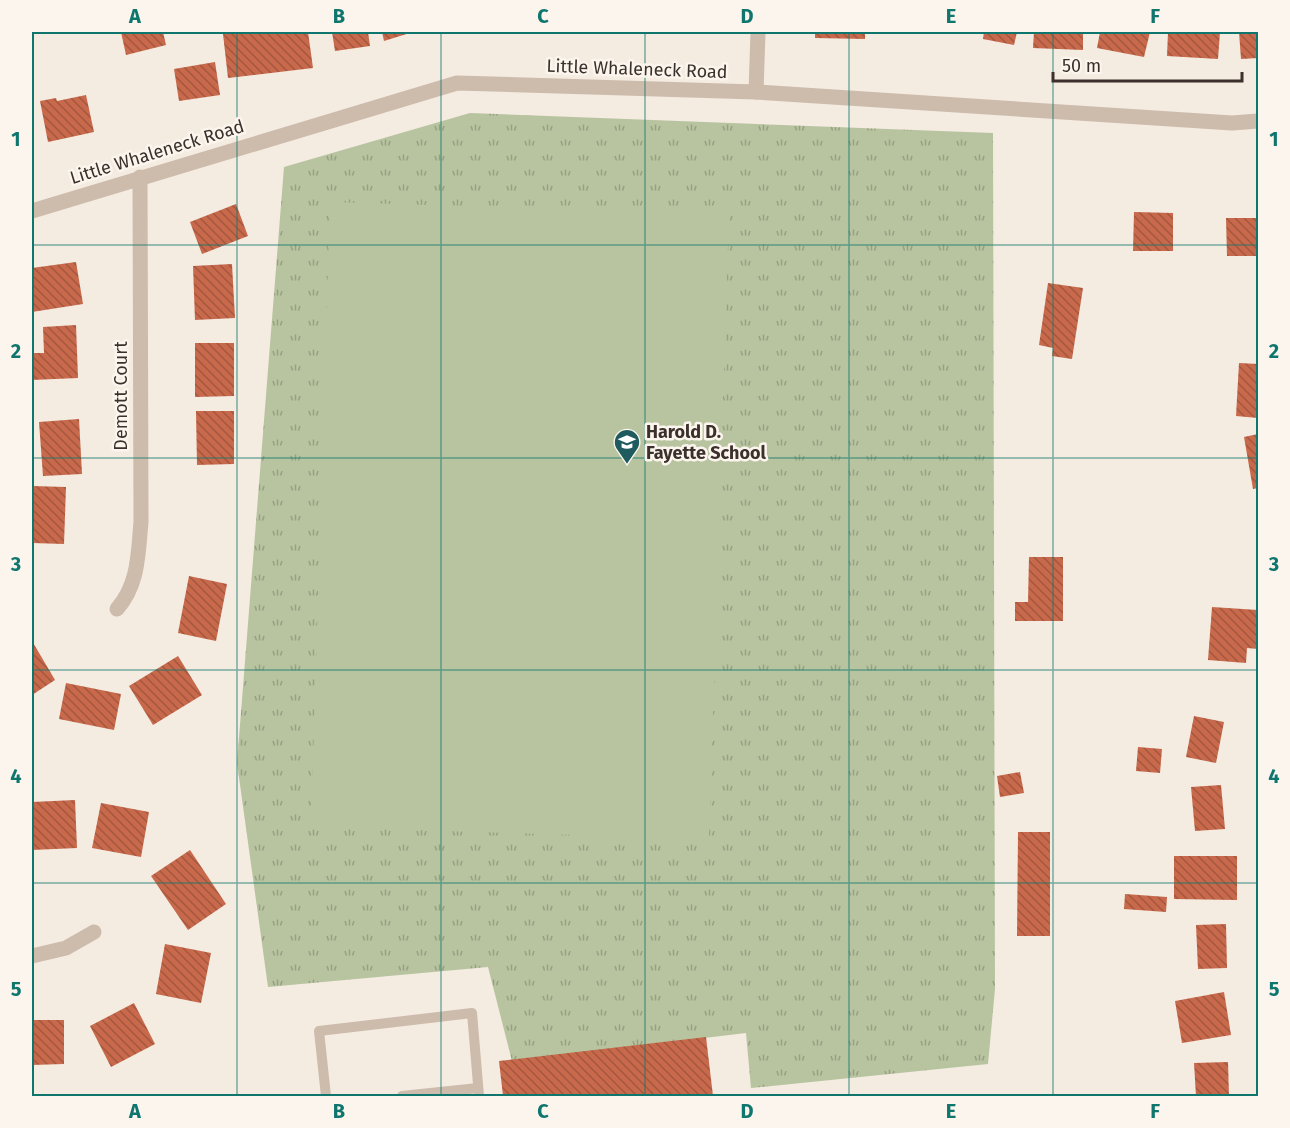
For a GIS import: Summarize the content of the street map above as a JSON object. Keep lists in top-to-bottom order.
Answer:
{
  "streets": {
    "street": ["Little Whaleneck Road", "Demott Court"]
  },
  "crossings": [
    ["Little Whaleneck Road", "Demott Court"]
  ],
  "places": {
    "school or university": ["Harold D. Fayette School"]
  },
  "scale_bar": "50 m",
  "grid": {
    "columns": [
      "A",
      "B",
      "C",
      "D",
      "E",
      "F"
    ],
    "rows": [
      "1",
      "2",
      "3",
      "4",
      "5"
    ]
  }
}
